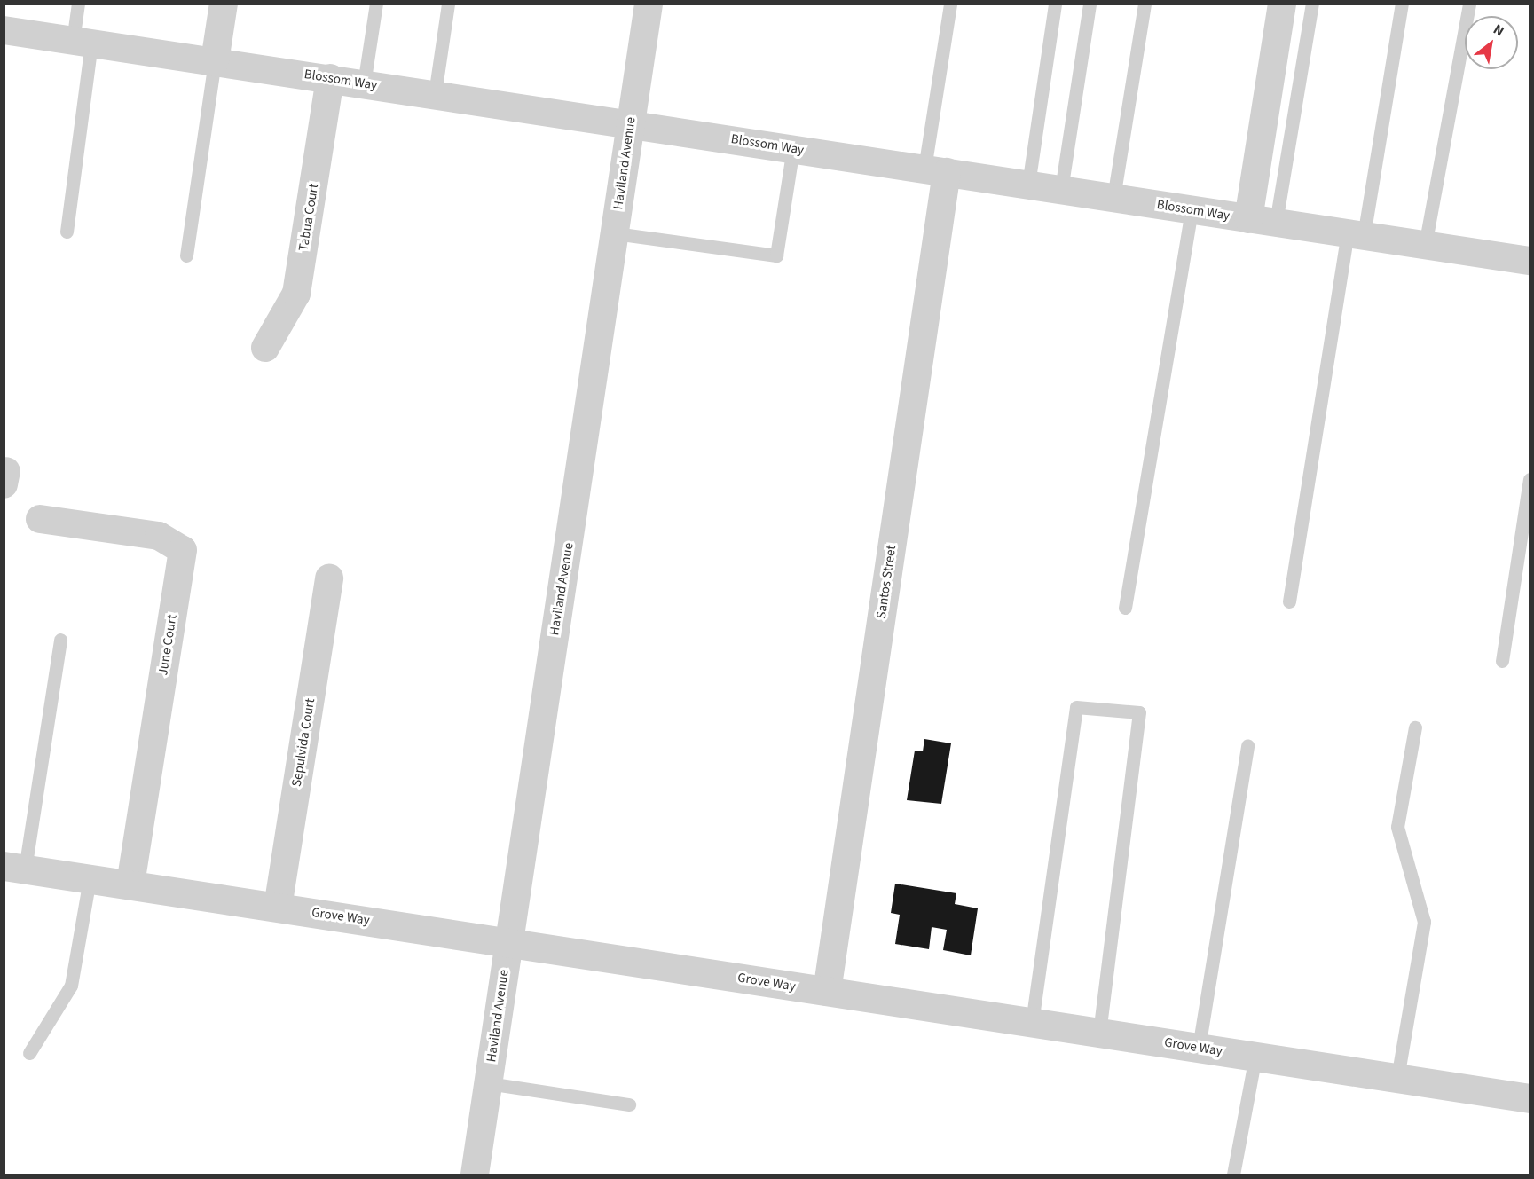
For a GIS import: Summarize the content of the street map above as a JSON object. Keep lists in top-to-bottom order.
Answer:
{
  "streets": {
    "street": [
      "Blossom Way",
      "Haviland Avenue",
      "Tabua Court",
      "Santos Street",
      "June Court",
      "Sepulvida Court",
      "Grove Way"
    ]
  },
  "crossings": [
    ["Blossom Way", "Haviland Avenue"],
    ["Blossom Way", "Tabua Court"],
    ["Blossom Way", "Santos Street"],
    ["Haviland Avenue", "Grove Way"],
    ["Santos Street", "Grove Way"],
    ["June Court", "Grove Way"],
    ["Sepulvida Court", "Grove Way"]
  ],
  "north": "top right"
}
